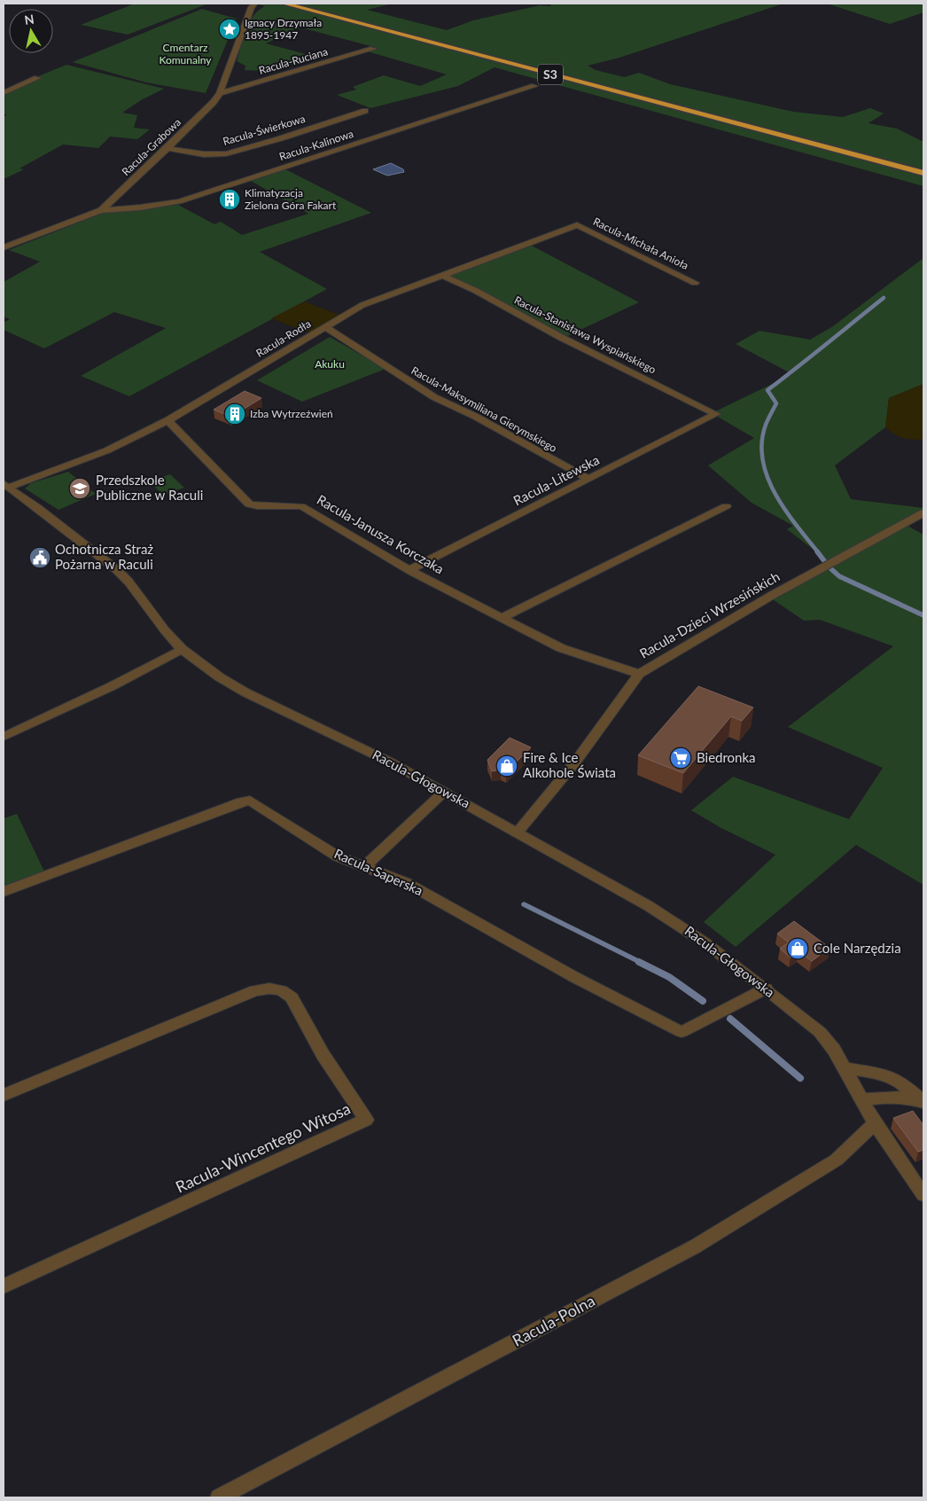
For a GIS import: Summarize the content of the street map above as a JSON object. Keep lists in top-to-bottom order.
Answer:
{
  "streets": {
    "highway": ["S3"],
    "street": [
      "Racula-Ruciana",
      "Racula-Świerkowa",
      "Racula-Kalinowa",
      "Racula-Grabowa",
      "Racula-Michała Anioła",
      "Racula-Stanisława Wyspiańskiego",
      "Racula-Rodła",
      "Racula-Maksymiliana Gierymskiego",
      "Racula-Litewska",
      "Racula-Janusza Korczaka",
      "Racula-Dzieci Wrzesińskich",
      "Racula-Głogowska",
      "Racula-Saperska",
      "Racula-Wincentego Witosa",
      "Racula-Polna"
    ]
  },
  "crossings": [
    ["Racula-Ruciana", "Racula-Grabowa"],
    ["Racula-Świerkowa", "Racula-Grabowa"],
    ["Racula-Kalinowa", "Racula-Grabowa"],
    ["Racula-Michała Anioła", "Racula-Rodła"],
    ["Racula-Stanisława Wyspiańskiego", "Racula-Rodła"],
    ["Racula-Stanisława Wyspiańskiego", "Racula-Litewska"],
    ["Racula-Rodła", "Racula-Maksymiliana Gierymskiego"],
    ["Racula-Rodła", "Racula-Janusza Korczaka"],
    ["Racula-Rodła", "Racula-Głogowska"],
    ["Racula-Maksymiliana Gierymskiego", "Racula-Litewska"],
    ["Racula-Litewska", "Racula-Janusza Korczaka"],
    ["Racula-Janusza Korczaka", "Racula-Dzieci Wrzesińskich"],
    ["Racula-Dzieci Wrzesińskich", "Racula-Głogowska"],
    ["Racula-Głogowska", "Racula-Saperska"],
    ["Racula-Głogowska", "Racula-Polna"]
  ],
  "parks": ["Cmentarz Komunalny", "Akuku"],
  "places": {
    "place": ["Ignacy Drzymała 1895-1947"],
    "building": ["Klimatyzacja Zielona Góra Fakart", "Izba Wytrzeźwień"],
    "school or university": ["Przedszkole Publiczne w Raculi"],
    "public building": ["Ochotnicza Straż Pożarna w Raculi"],
    "supermarket": ["Biedronka"],
    "shop": ["Fire & Ice Alkohole Świata", "Cole Narzędzia"]
  },
  "north": "top"
}
